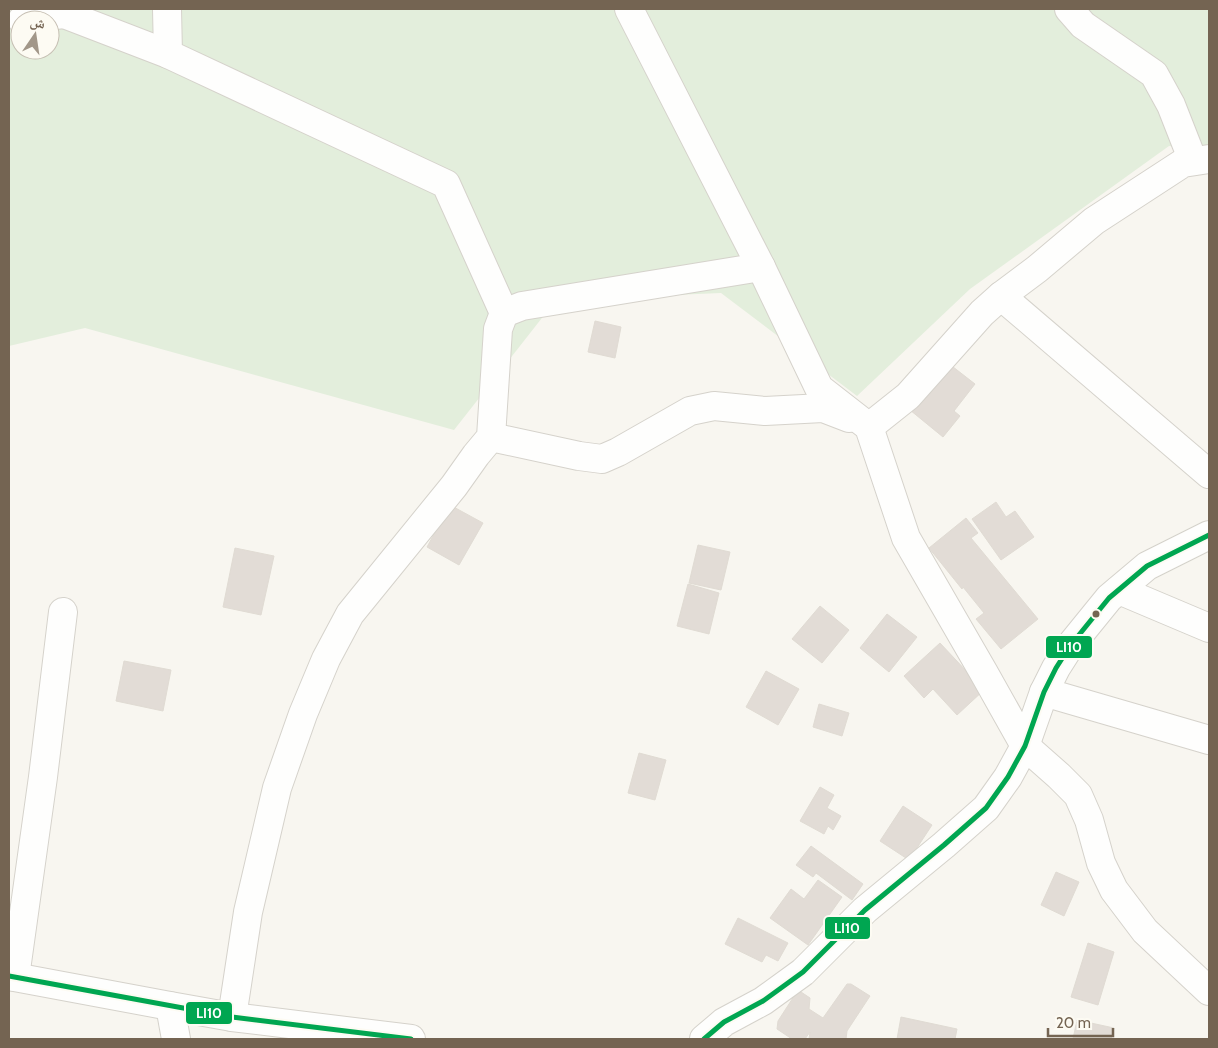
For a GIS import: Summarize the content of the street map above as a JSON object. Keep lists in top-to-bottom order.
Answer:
{
  "lines": ["transit line LI10"],
  "scale_bar": "20 m",
  "north": "top"
}
